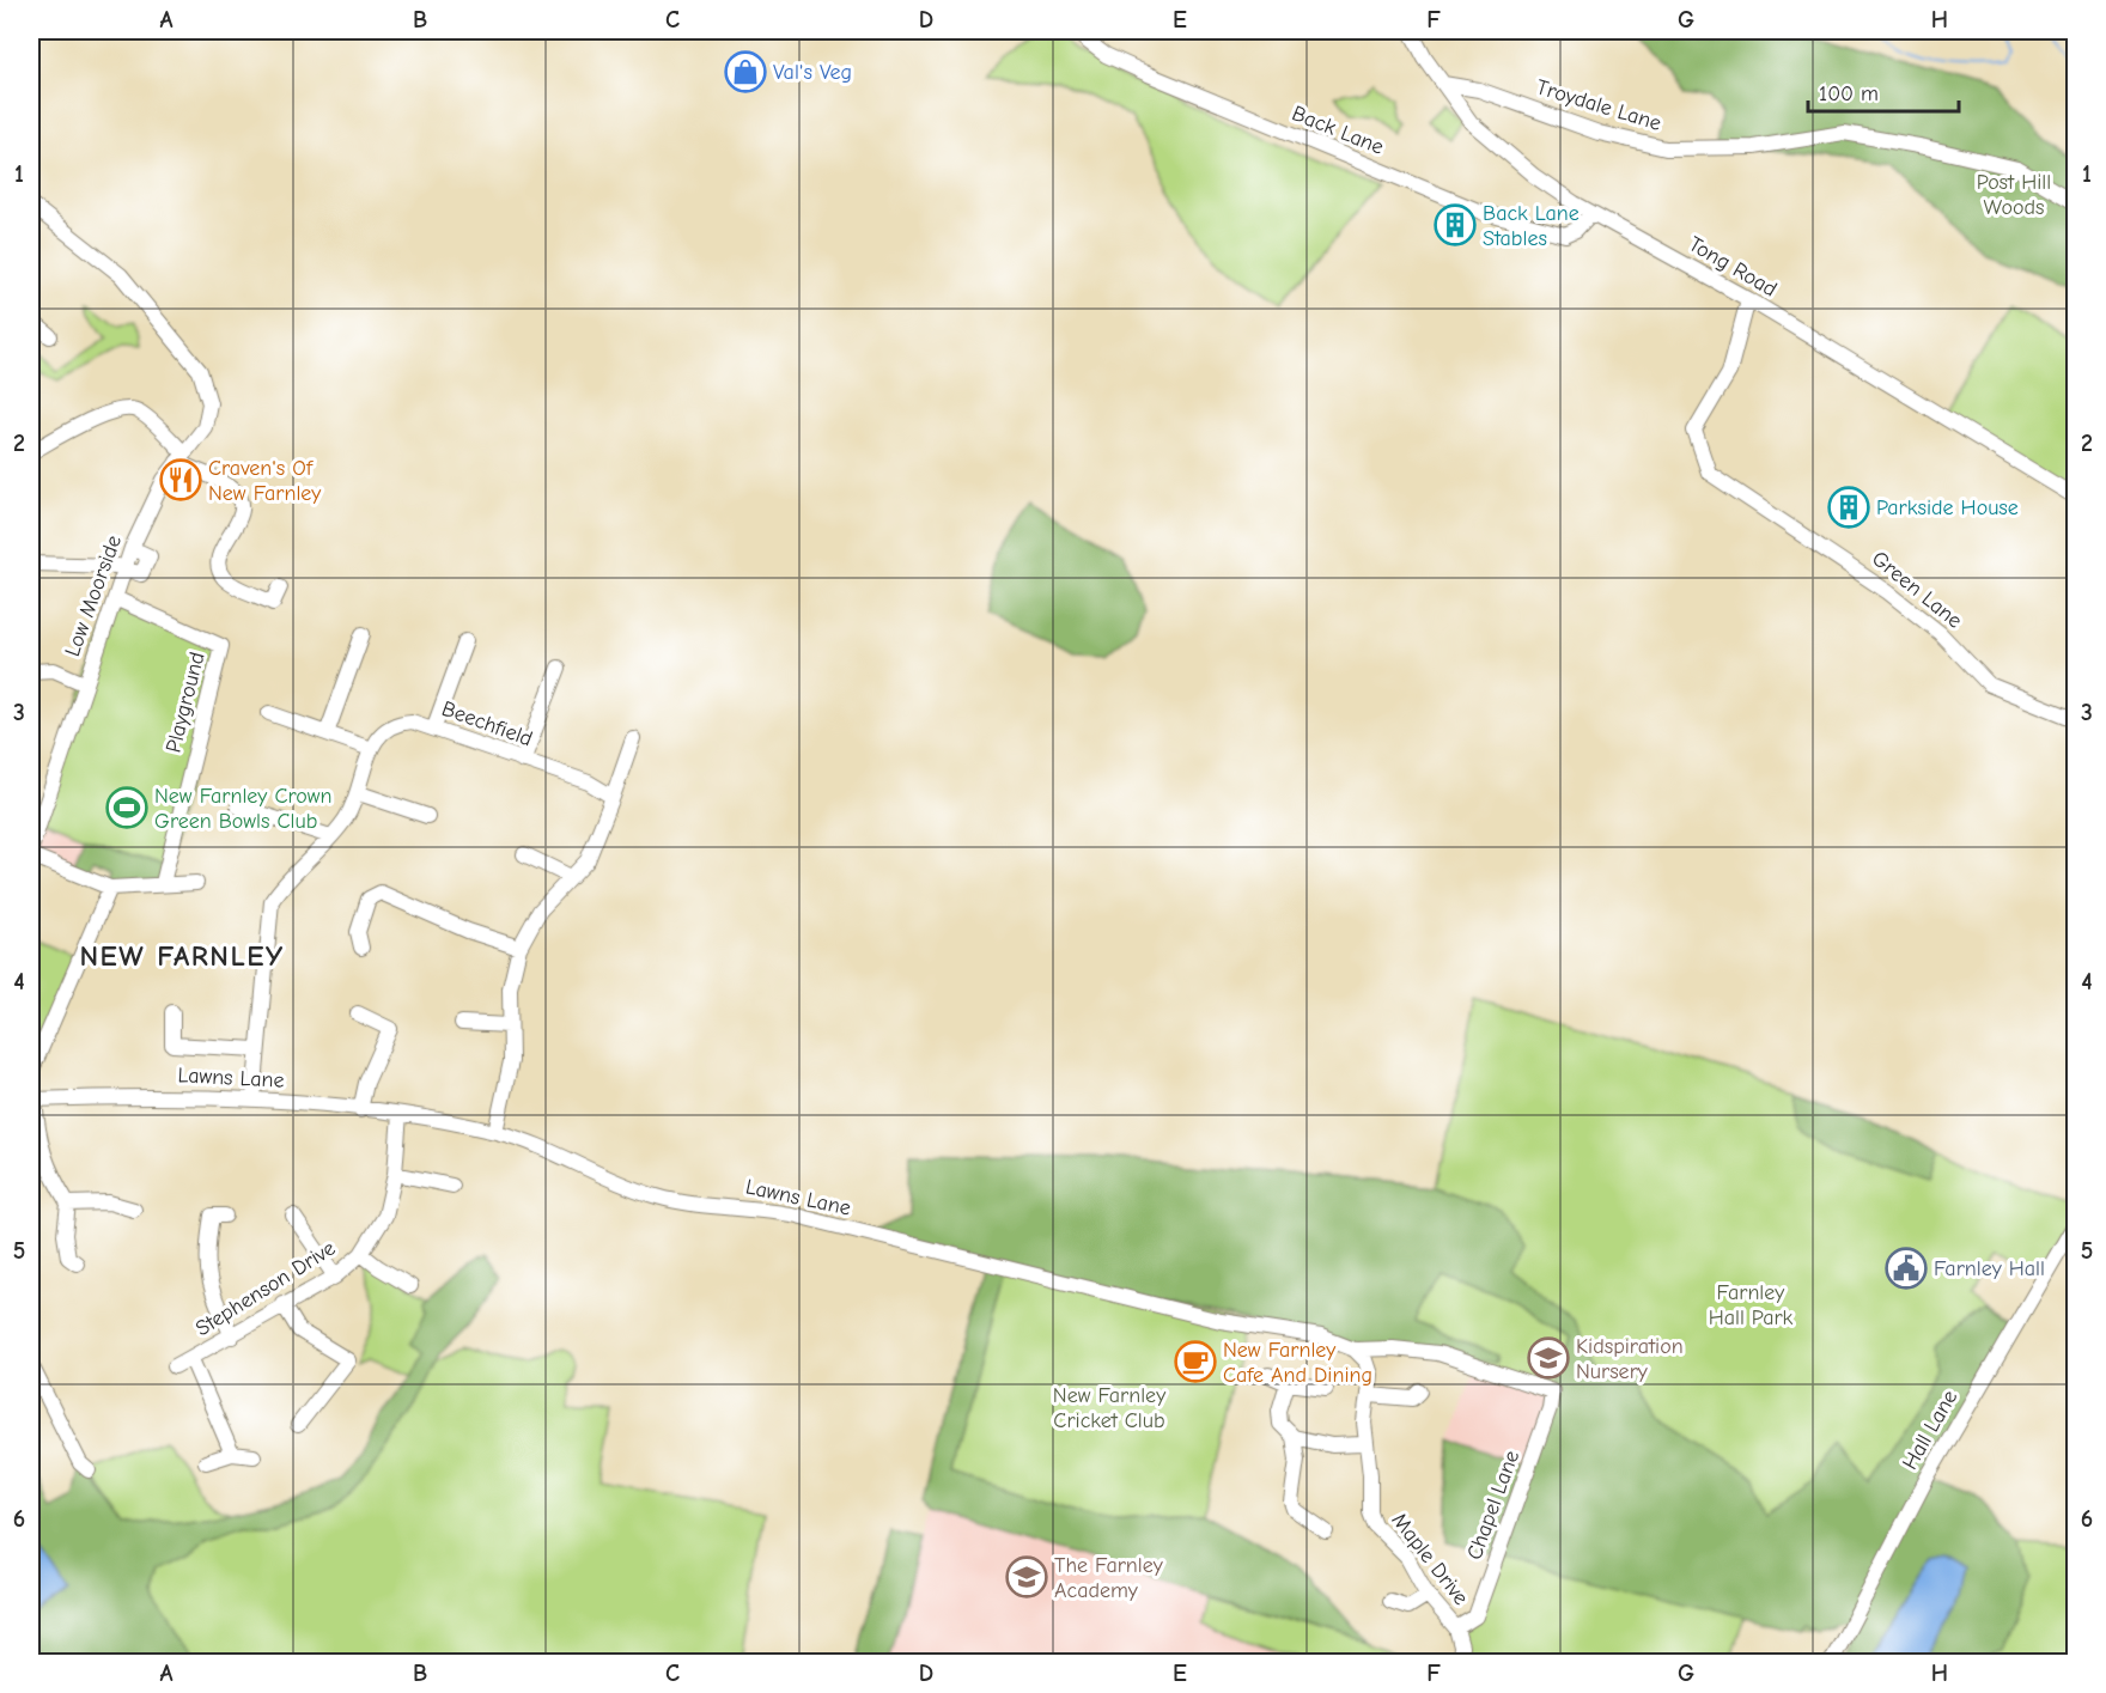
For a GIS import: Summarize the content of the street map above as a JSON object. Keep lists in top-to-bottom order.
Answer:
{
  "streets": {
    "street": [
      "Troydale Lane",
      "Back Lane",
      "Tong Road",
      "Green Lane",
      "Low Moorside",
      "Playground",
      "Beechfield",
      "Lawns Lane",
      "Stephenson Drive",
      "Hall Lane",
      "Chapel Lane",
      "Maple Drive"
    ]
  },
  "crossings": [
    ["Troydale Lane", "Tong Road"],
    ["Back Lane", "Tong Road"],
    ["Tong Road", "Green Lane"],
    ["Low Moorside", "Playground"],
    ["Beechfield", "Lawns Lane"],
    ["Lawns Lane", "Stephenson Drive"],
    ["Lawns Lane", "Chapel Lane"],
    ["Lawns Lane", "Maple Drive"],
    ["Chapel Lane", "Maple Drive"]
  ],
  "districts": ["NEW FARNLEY"],
  "parks": ["Post Hill Woods", "Farnley Hall Park", "New Farnley Cricket Club"],
  "places": {
    "shop": ["Val's Veg"],
    "building": ["Back Lane Stables", "Parkside House"],
    "restaurant": ["Craven's Of New Farnley"],
    "sports": ["New Farnley Crown Green Bowls Club"],
    "public building": ["Farnley Hall"],
    "school or university": ["Kidspiration Nursery", "The Farnley Academy"],
    "cafe": ["New Farnley Cafe And Dining"]
  },
  "scale_bar": "100 m",
  "grid": {
    "columns": [
      "A",
      "B",
      "C",
      "D",
      "E",
      "F",
      "G",
      "H"
    ],
    "rows": [
      "1",
      "2",
      "3",
      "4",
      "5",
      "6"
    ]
  }
}
